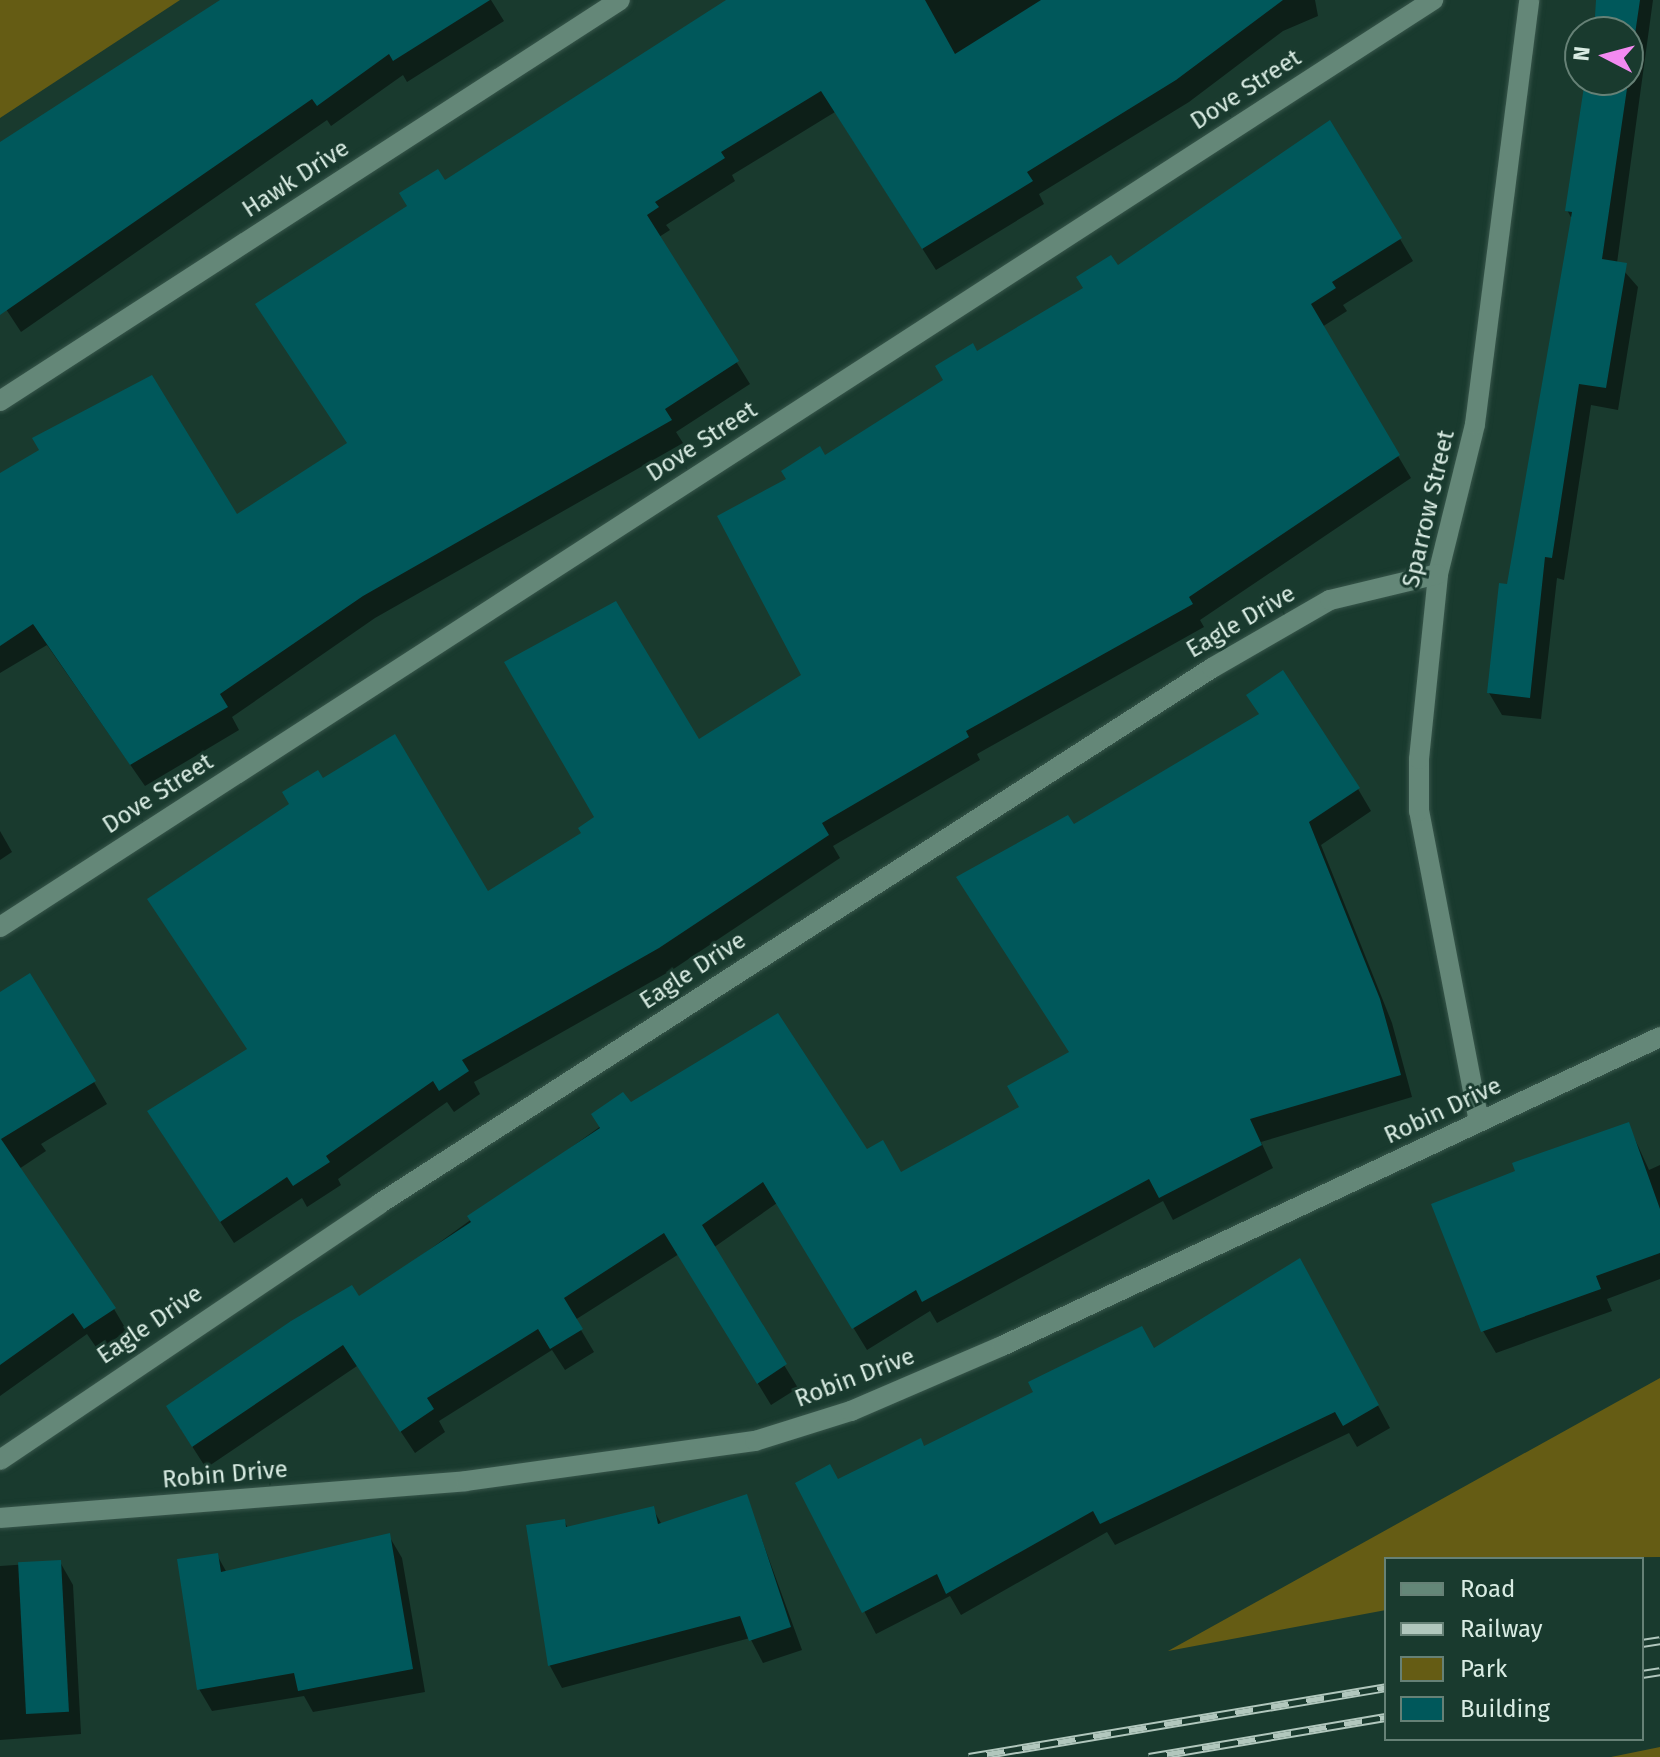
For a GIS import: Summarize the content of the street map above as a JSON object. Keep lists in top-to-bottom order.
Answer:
{
  "streets": {
    "street": [
      "Dove Street",
      "Hawk Drive",
      "Sparrow Street",
      "Eagle Drive",
      "Robin Drive"
    ]
  },
  "crossings": [
    ["Sparrow Street", "Eagle Drive"],
    ["Sparrow Street", "Robin Drive"]
  ],
  "legend": [
    "Road",
    "Railway",
    "Park",
    "Building"
  ],
  "north": "left"
}
